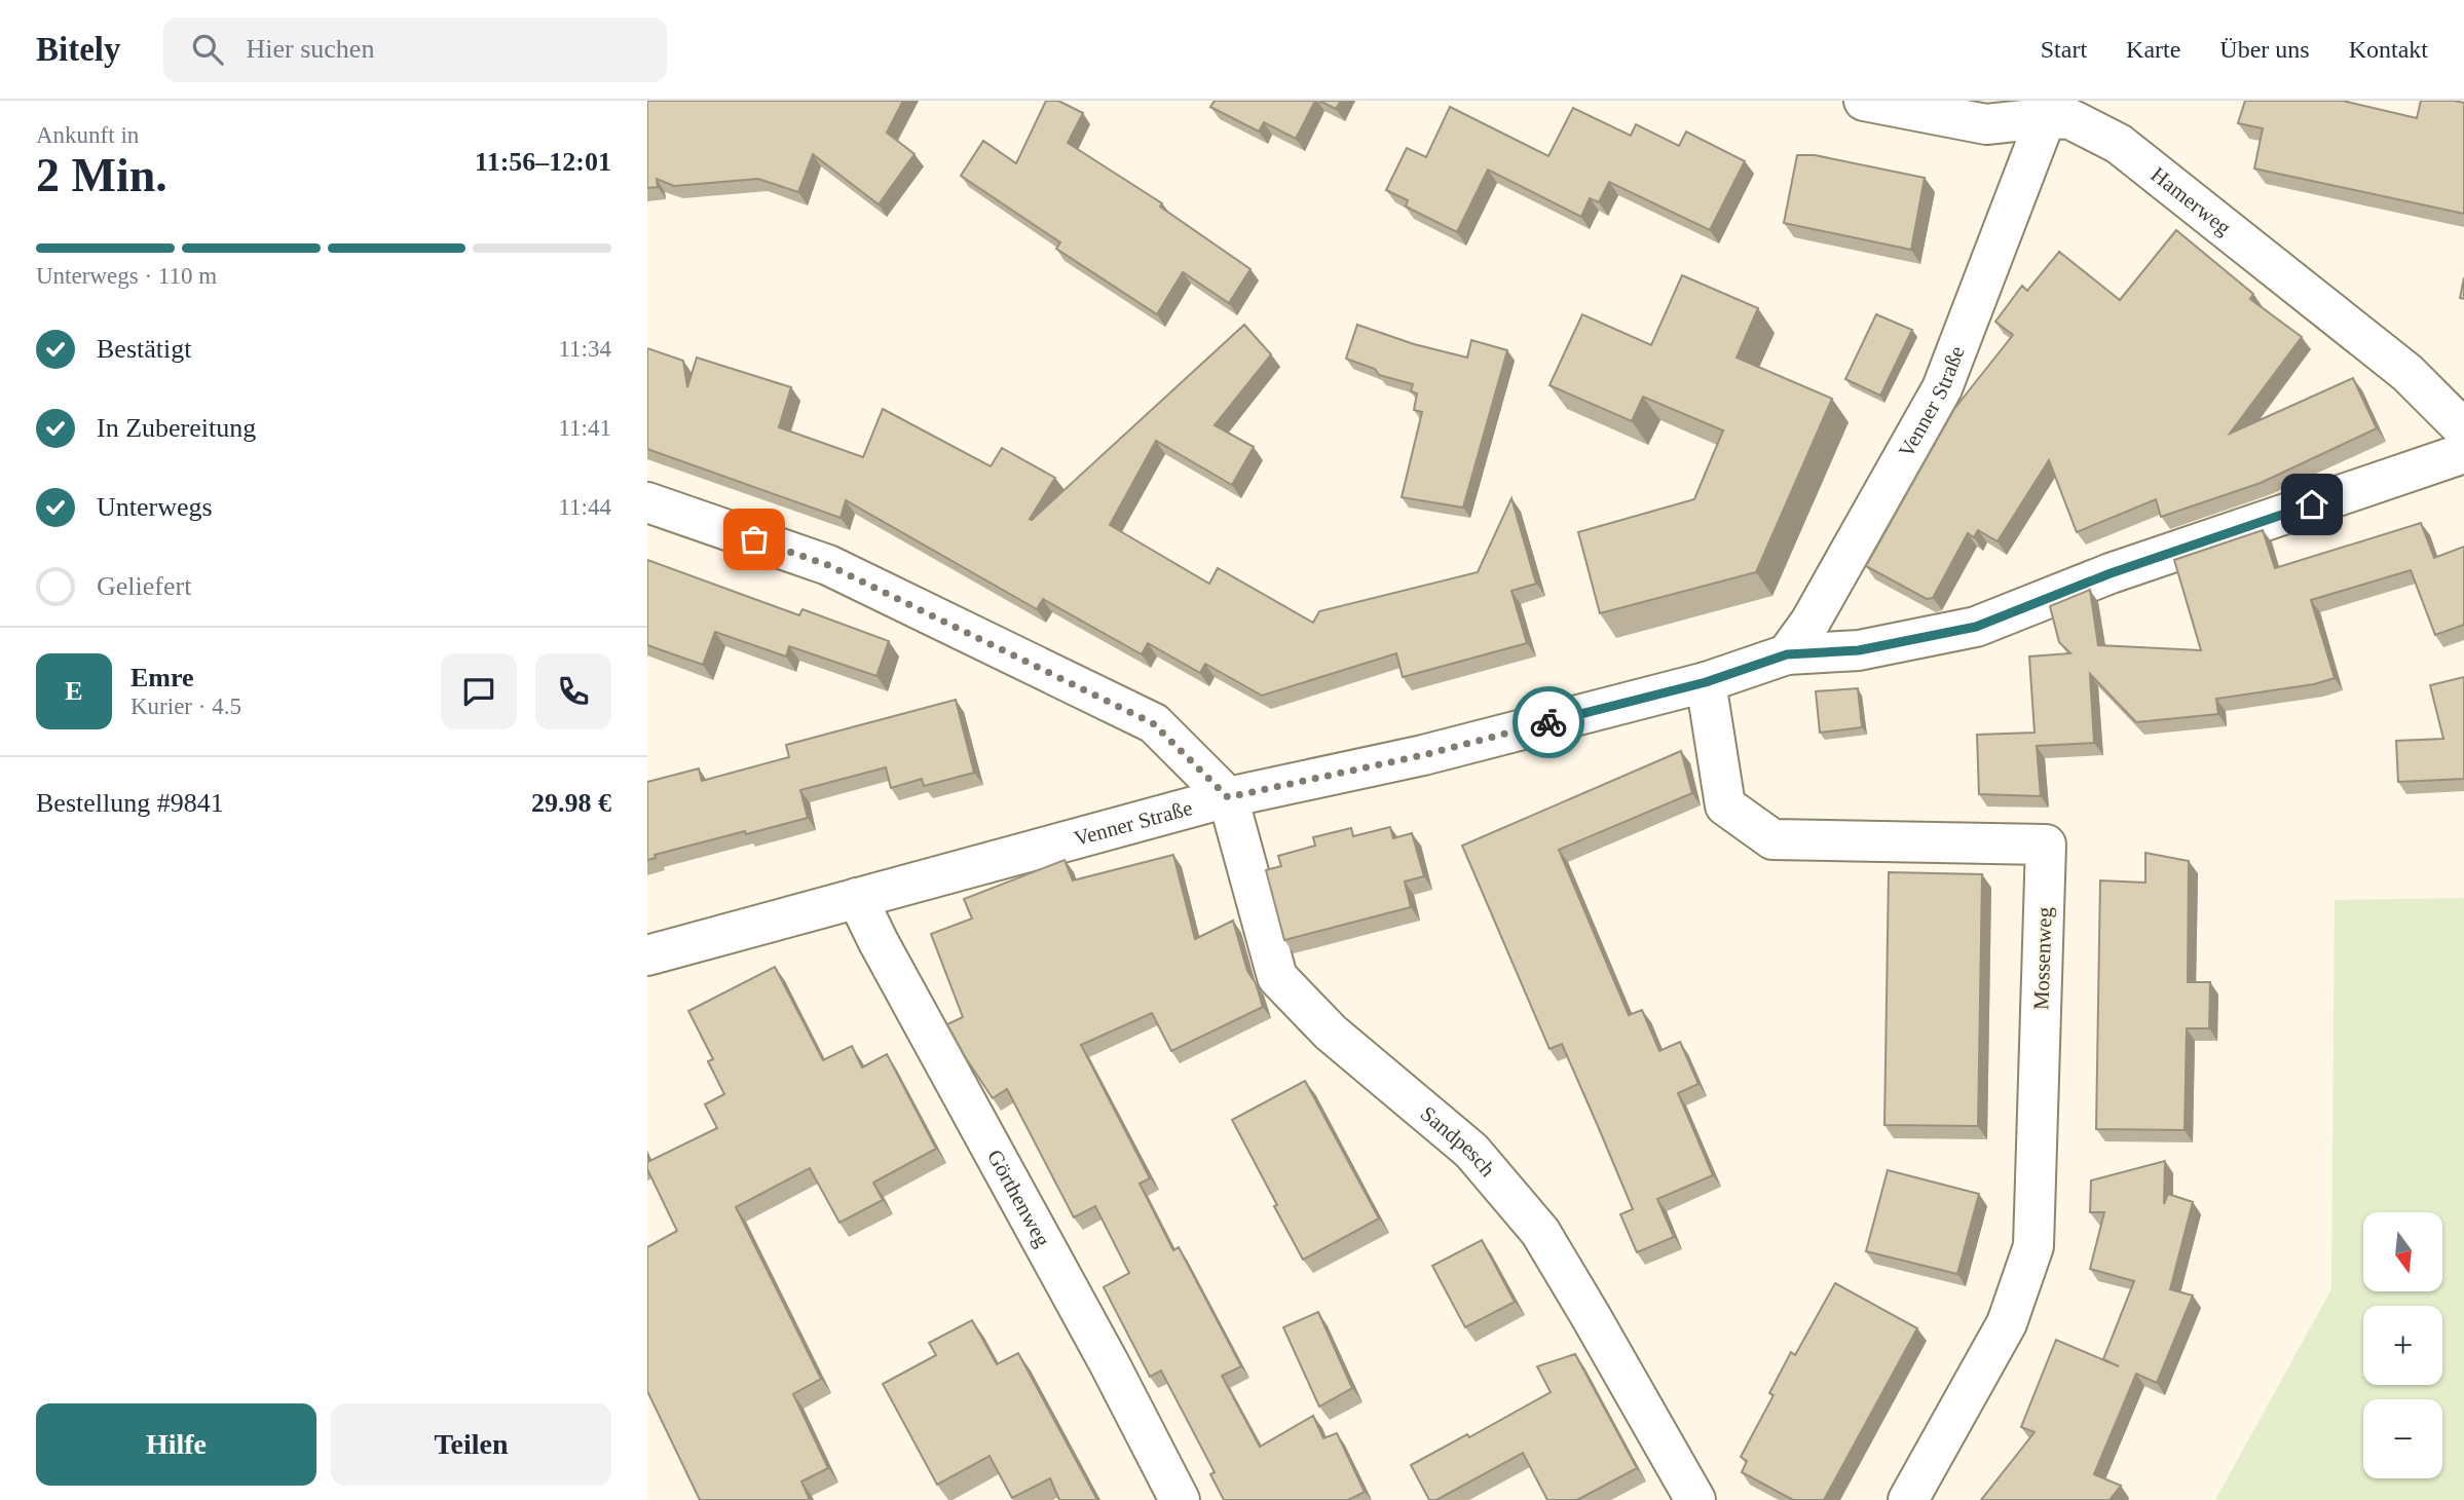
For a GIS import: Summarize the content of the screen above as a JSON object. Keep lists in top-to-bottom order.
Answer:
{
  "streets": {
    "street": [
      "Hamerweg",
      "Venner Straße",
      "Mossenweg",
      "Sandpesch",
      "Görthenweg"
    ]
  },
  "crossings": [
    ["Hamerweg", "Venner Straße"],
    ["Venner Straße", "Mossenweg"],
    ["Venner Straße", "Sandpesch"],
    ["Venner Straße", "Görthenweg"]
  ],
  "north": "bottom",
  "page": {
    "header": "Bitely",
    "search": "Hier suchen",
    "nav": [
      "Start",
      "Karte",
      "Über uns",
      "Kontakt"
    ],
    "heading": ["2 Min.", "Ankunft in", "11:56–12:01"],
    "panel": [
      "Emre",
      "Kurier · 4.5",
      "Bestellung #9841",
      "29.98 €"
    ],
    "bar": "Unterwegs · 110 m",
    "list": [
      ["Bestätigt", "11:34"],
      ["In Zubereitung", "11:41"],
      ["Unterwegs", "11:44"],
      "Geliefert"
    ],
    "round": "E",
    "map_buttons": ["+", "−"],
    "buttons": ["Hilfe", "Teilen"]
  }
}
